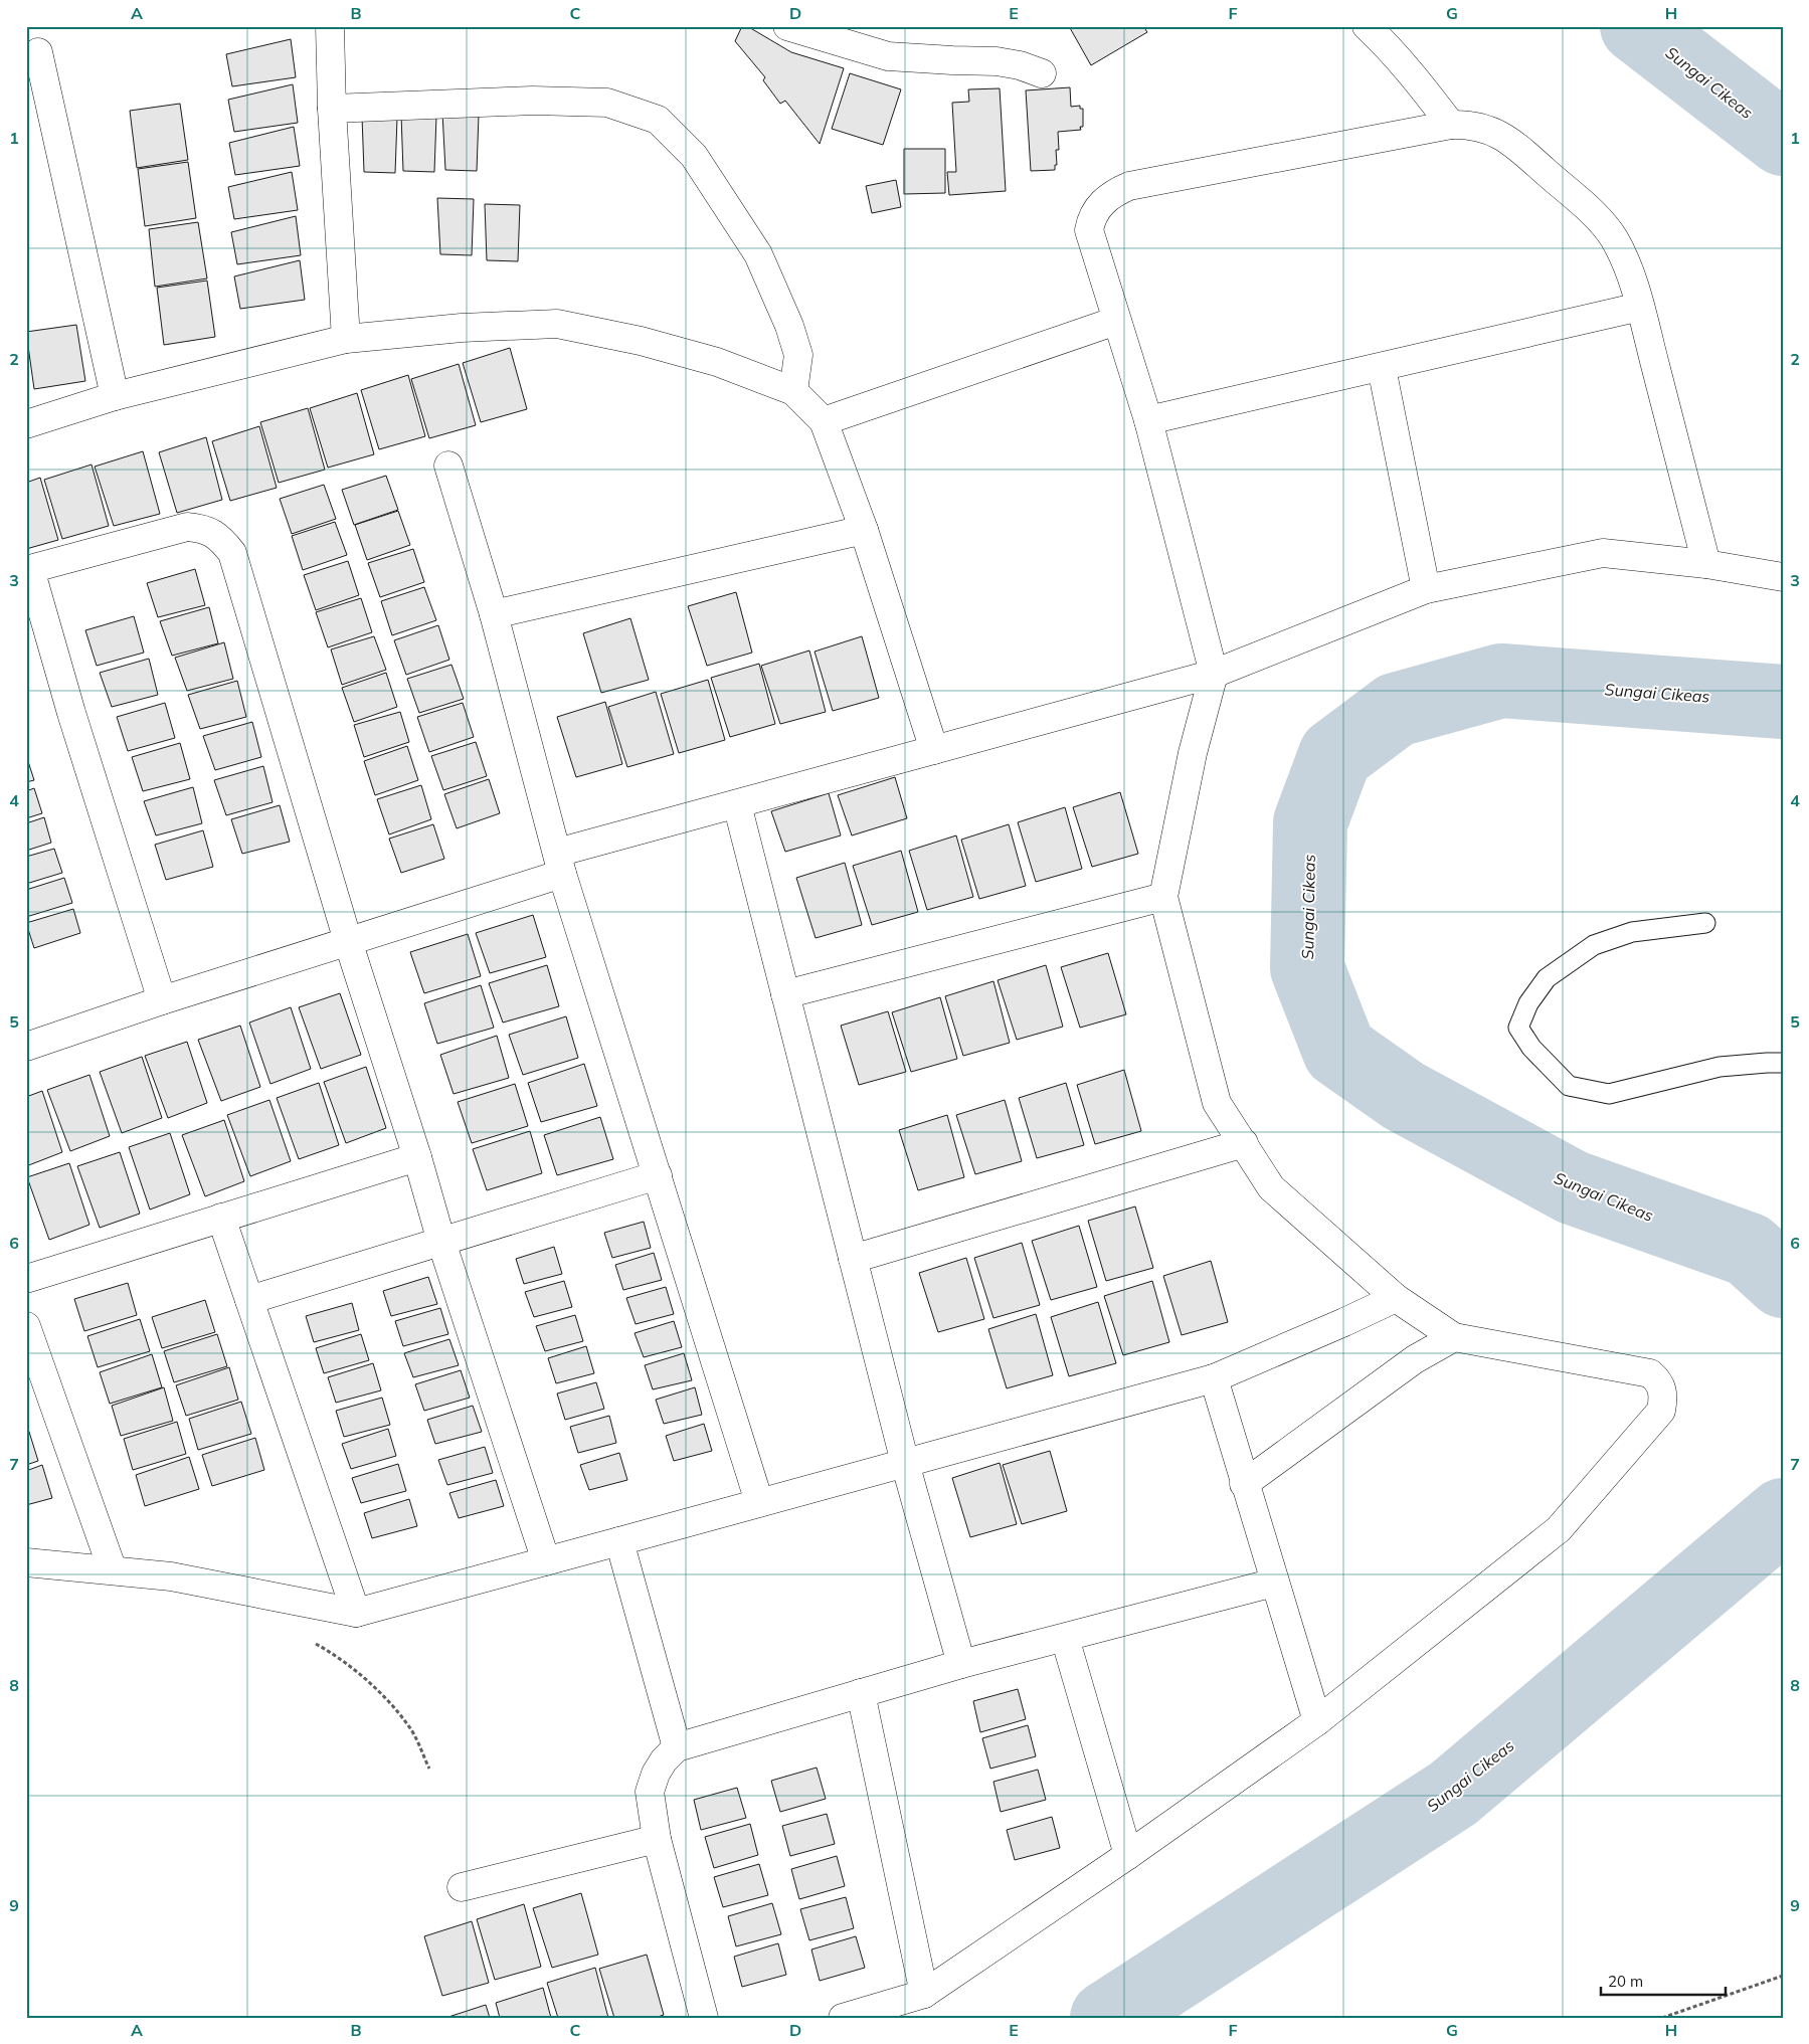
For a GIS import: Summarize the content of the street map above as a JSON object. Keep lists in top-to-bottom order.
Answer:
{
  "water": ["Sungai Cikeas"],
  "scale_bar": "20 m",
  "grid": {
    "columns": [
      "A",
      "B",
      "C",
      "D",
      "E",
      "F",
      "G",
      "H"
    ],
    "rows": [
      "1",
      "2",
      "3",
      "4",
      "5",
      "6",
      "7",
      "8",
      "9"
    ]
  }
}
